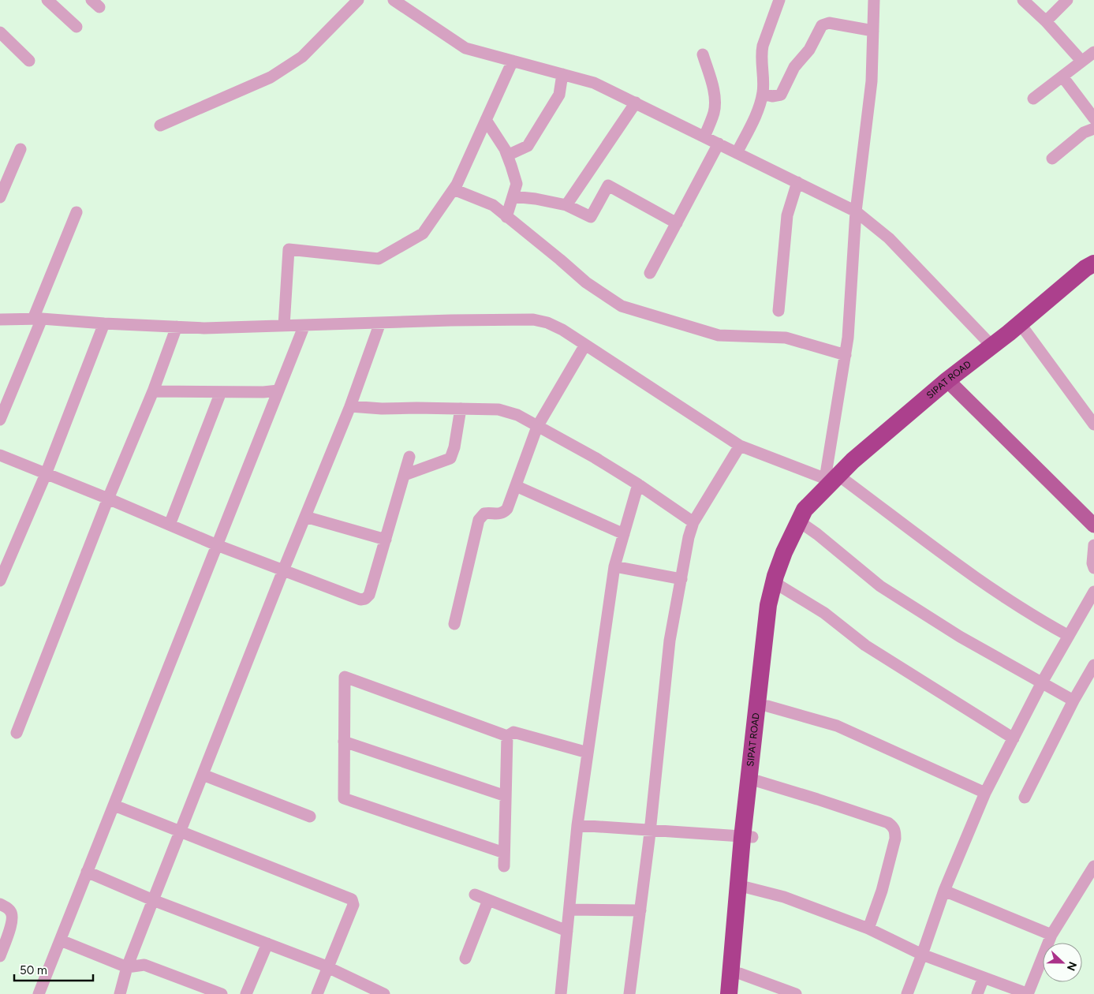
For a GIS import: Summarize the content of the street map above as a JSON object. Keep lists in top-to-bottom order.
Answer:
{
  "streets": {
    "highway": ["SIPAT ROAD"]
  },
  "scale_bar": "50 m",
  "north": "right"
}
